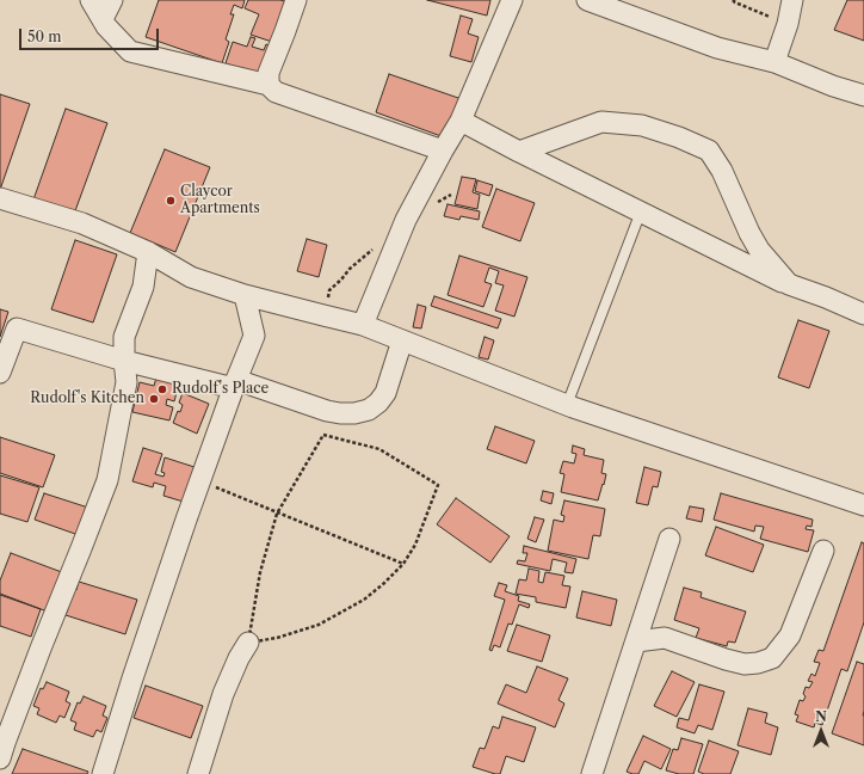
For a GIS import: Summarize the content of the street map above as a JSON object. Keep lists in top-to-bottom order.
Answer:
{
  "places": ["Claycor Apartments", "Rudolf's Place", "Rudolf's Kitchen"],
  "scale_bar": "50 m",
  "north": "top"
}
